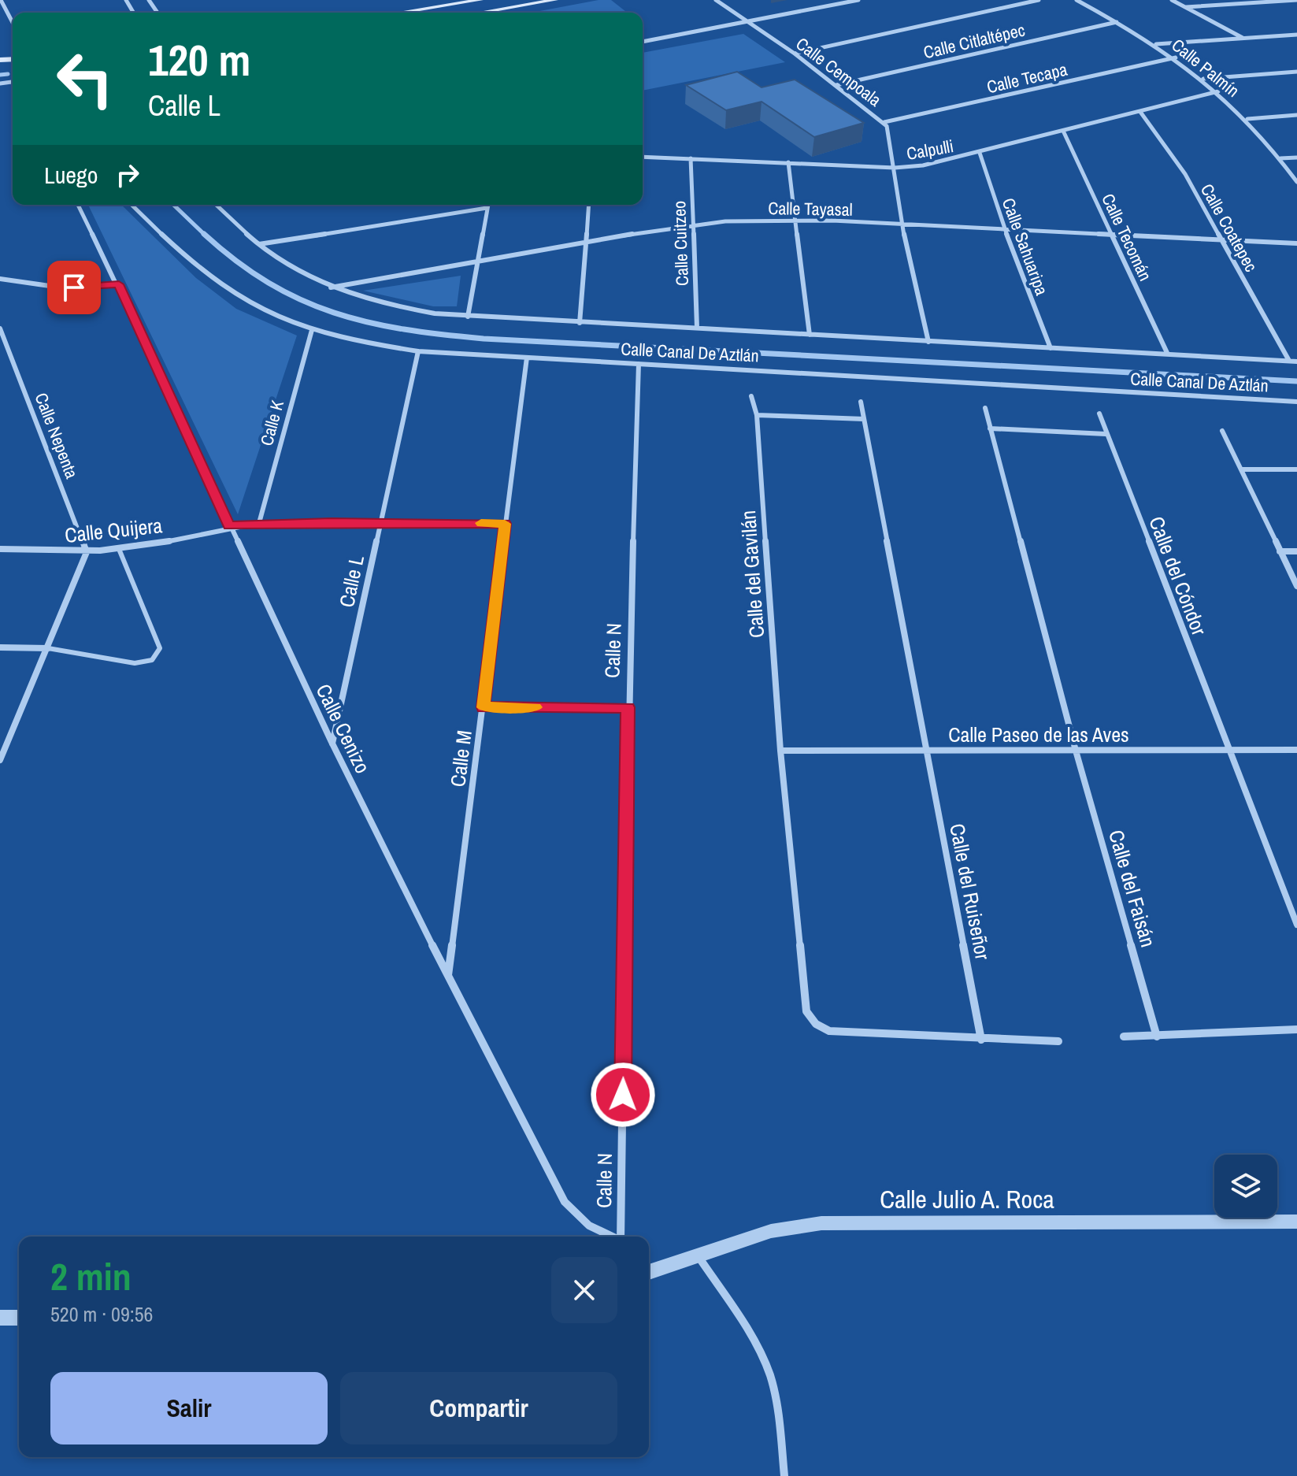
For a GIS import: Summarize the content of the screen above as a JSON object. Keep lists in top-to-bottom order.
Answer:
{
  "streets": {
    "street": [
      "Calle Citlaltépec",
      "Calle Palmín",
      "Calle Cempoala",
      "Calle Tecapa",
      "Calpulli",
      "Calle Tayasal",
      "Calle Coatepec",
      "Calle Tecomán",
      "Calle Cuitzeo",
      "Calle Sahuaripa",
      "Calle Canal De Aztlán",
      "Calle K",
      "Calle Nepenta",
      "Calle Quijera",
      "Calle del Gavilán",
      "Calle del Cóndor",
      "Calle L",
      "Calle N",
      "Calle Cenizo",
      "Calle Paseo de las Aves",
      "Calle M",
      "Calle del Faisán",
      "Calle del Ruiseñor",
      "Calle Julio A. Roca"
    ]
  },
  "crossings": [
    ["Calle Citlaltépec", "Calle Palmín"],
    ["Calle Citlaltépec", "Calle Cempoala"],
    ["Calle Palmín", "Calle Tecapa"],
    ["Calle Palmín", "Calpulli"],
    ["Calle Cempoala", "Calle Tecapa"],
    ["Calle Cempoala", "Calpulli"],
    ["Calle Cempoala", "Calle Tayasal"],
    ["Calle Cempoala", "Calle Canal De Aztlán"],
    ["Calpulli", "Calle Coatepec"],
    ["Calpulli", "Calle Tecomán"],
    ["Calpulli", "Calle Cuitzeo"],
    ["Calpulli", "Calle Sahuaripa"],
    ["Calle Tayasal", "Calle Coatepec"],
    ["Calle Tayasal", "Calle Tecomán"],
    ["Calle Tayasal", "Calle Cuitzeo"],
    ["Calle Tayasal", "Calle Sahuaripa"],
    ["Calle Tayasal", "Calle Canal De Aztlán"],
    ["Calle Coatepec", "Calle Canal De Aztlán"],
    ["Calle Tecomán", "Calle Canal De Aztlán"],
    ["Calle Cuitzeo", "Calle Canal De Aztlán"],
    ["Calle Sahuaripa", "Calle Canal De Aztlán"],
    ["Calle Canal De Aztlán", "Calle K"],
    ["Calle Canal De Aztlán", "Calle L"],
    ["Calle Canal De Aztlán", "Calle N"],
    ["Calle Canal De Aztlán", "Calle M"],
    ["Calle K", "Calle Quijera"],
    ["Calle Nepenta", "Calle Quijera"],
    ["Calle Quijera", "Calle L"],
    ["Calle Quijera", "Calle Cenizo"],
    ["Calle Quijera", "Calle M"],
    ["Calle del Gavilán", "Calle Paseo de las Aves"],
    ["Calle del Cóndor", "Calle Paseo de las Aves"],
    ["Calle L", "Calle Cenizo"],
    ["Calle Cenizo", "Calle M"],
    ["Calle Paseo de las Aves", "Calle del Faisán"],
    ["Calle Paseo de las Aves", "Calle del Ruiseñor"]
  ],
  "page": {
    "turn": ["120 m", "Calle L"],
    "then": "Luego",
    "heading": ["2 min", "520 m · 09:56"],
    "buttons": ["Salir", "Compartir"]
  }
}
